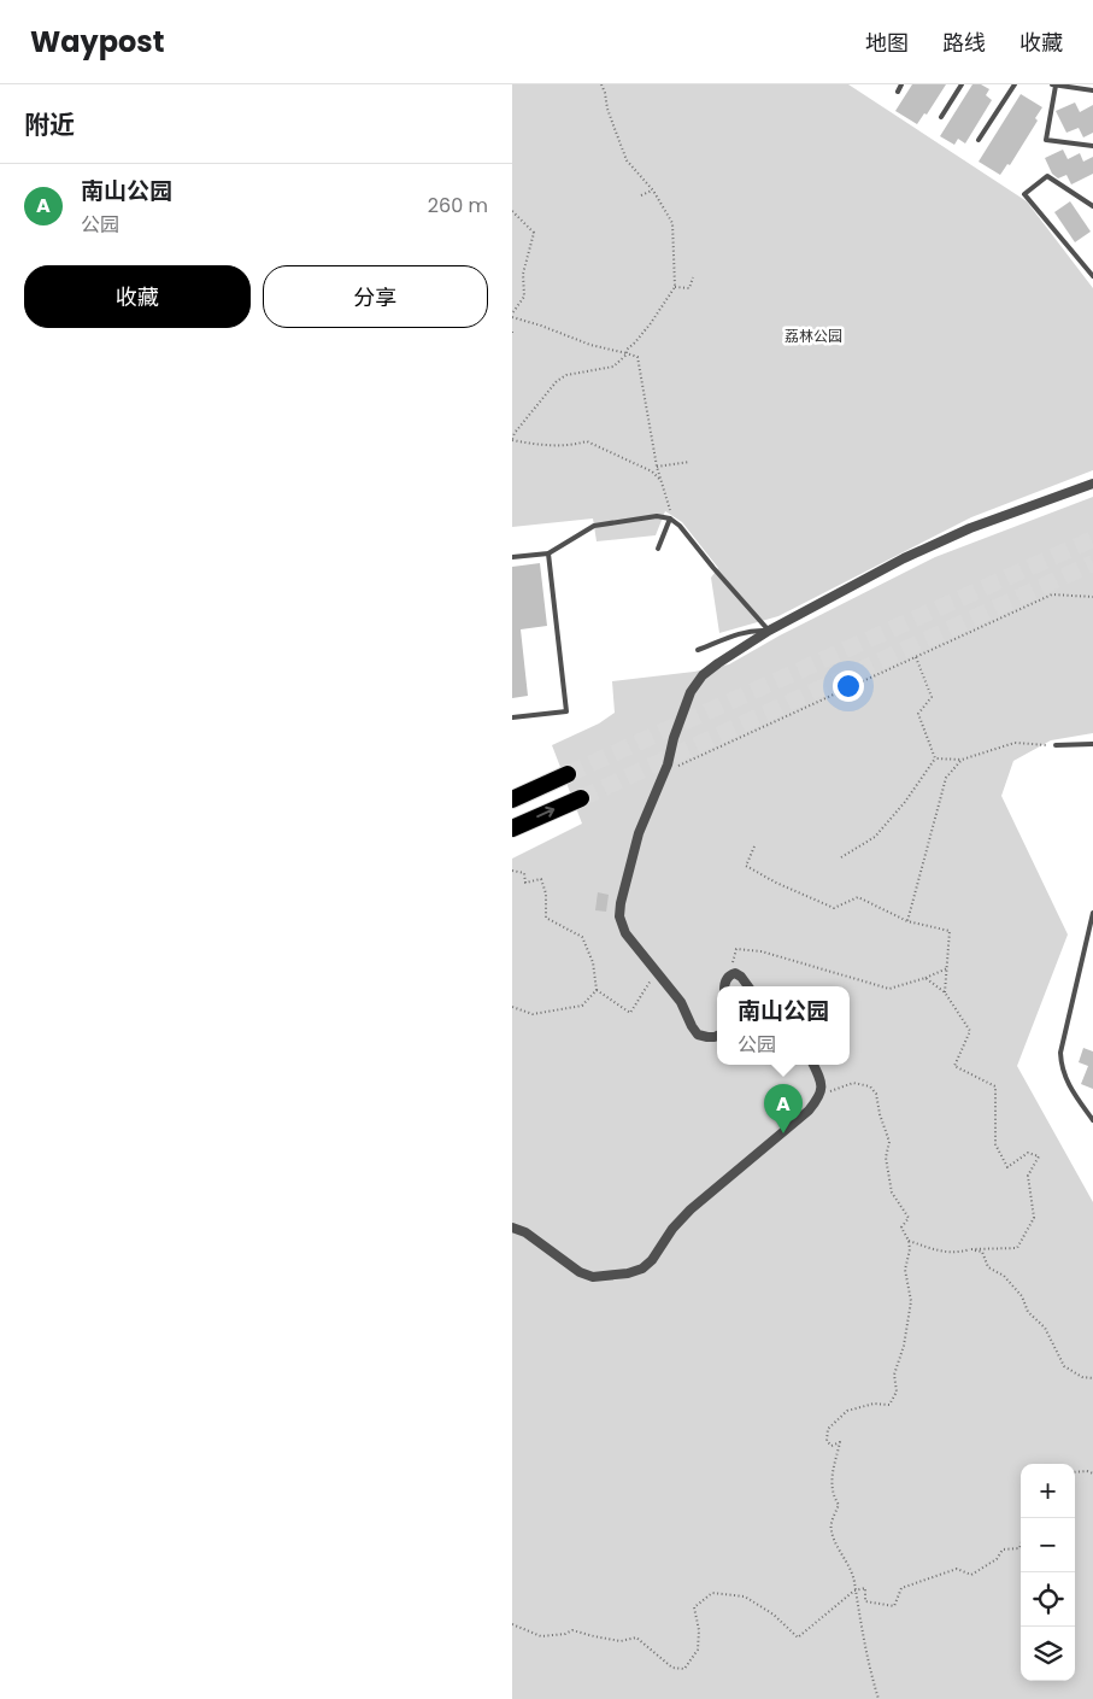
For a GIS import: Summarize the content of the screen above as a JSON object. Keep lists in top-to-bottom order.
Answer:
{
  "parks": ["荔林公园"],
  "page": {
    "header": "Waypost",
    "nav": ["地图", "路线", "收藏"],
    "heading": "附近",
    "list": [
      {
        "mark": "A",
        "name": "南山公园",
        "note": "公园",
        "value": "260 m"
      }
    ],
    "buttons": ["收藏", "分享"],
    "popup": ["南山公园", "公园"],
    "pins": "A",
    "map_buttons": ["+", "−"]
  }
}
